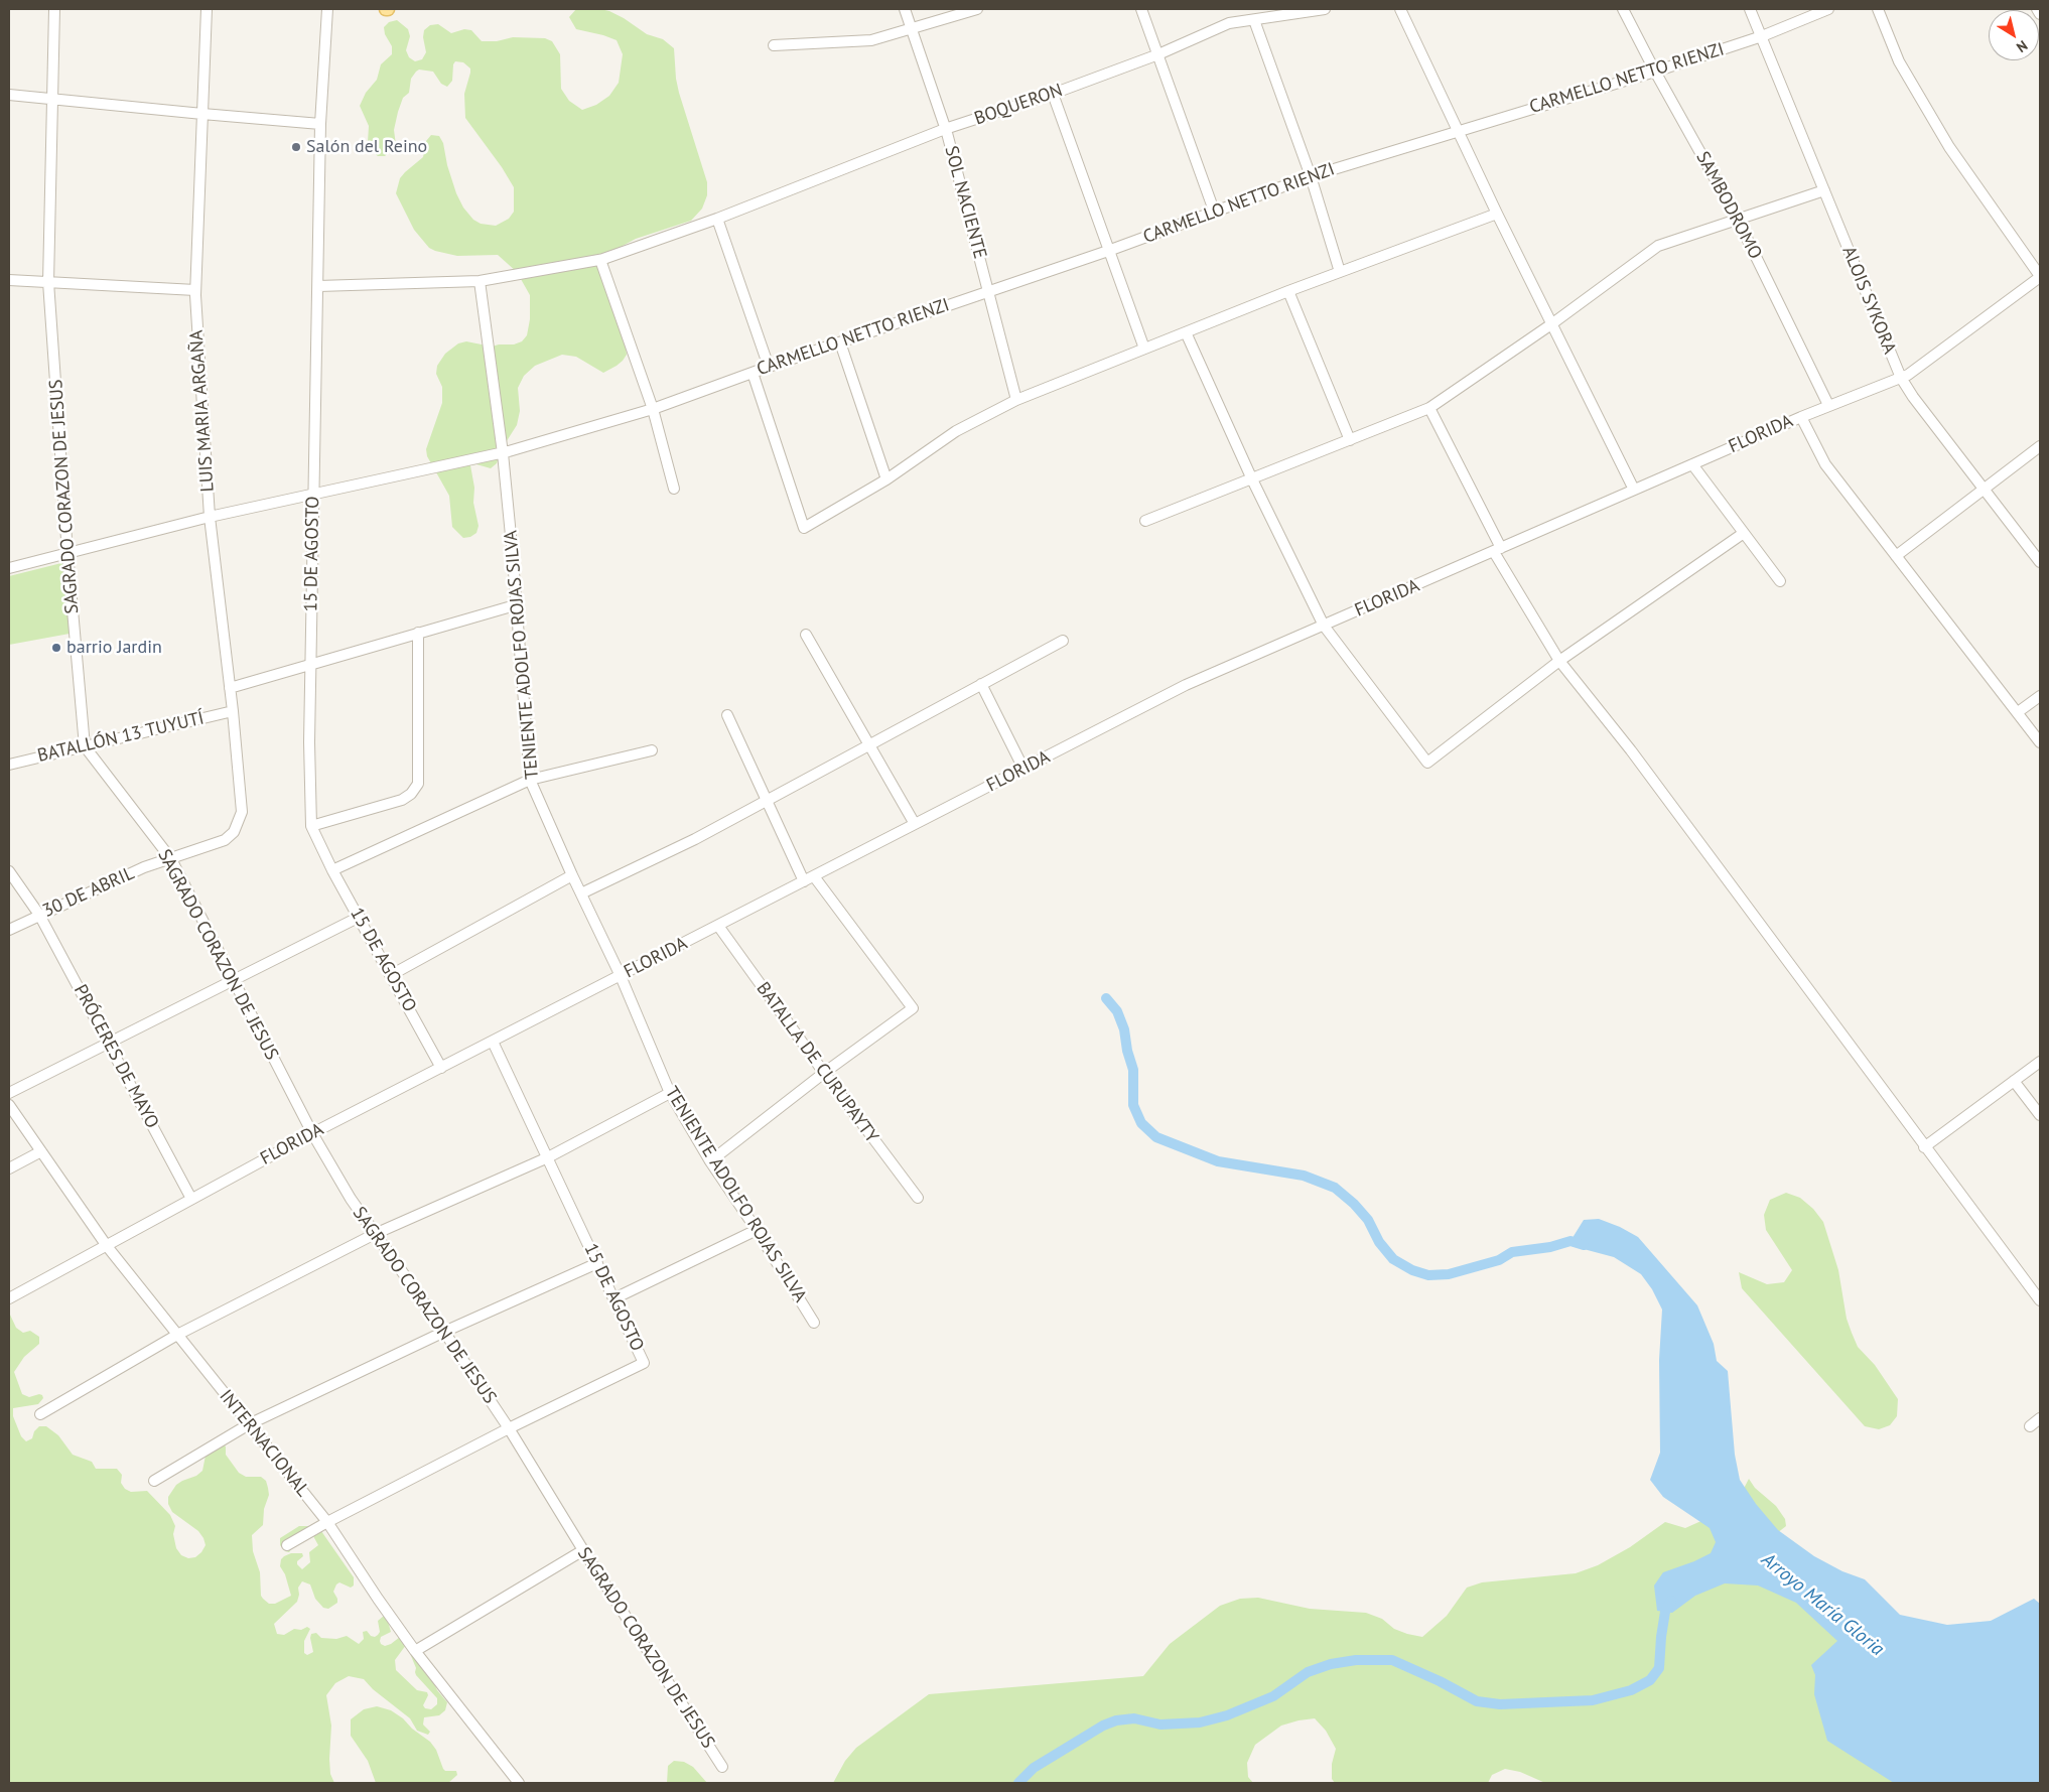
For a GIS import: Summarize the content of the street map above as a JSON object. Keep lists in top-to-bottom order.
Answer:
{
  "streets": {
    "street": [
      "CARMELLO NETTO RIENZI",
      "BOQUERON",
      "SOL NACIENTE",
      "SAMBODROMO",
      "ALOIS SYKORA",
      "LUIS MARIA ARGAÑA",
      "FLORIDA",
      "SAGRADO CORAZON DE JESUS",
      "15 DE AGOSTO",
      "TENIENTE ADOLFO ROJAS SILVA",
      "BATALLÓN 13 TUYUTÍ",
      "30 DE ABRIL",
      "PRÓCERES DE MAYO",
      "BATALLA DE CURUPAYTY",
      "INTERNACIONAL"
    ]
  },
  "crossings": [
    ["CARMELLO NETTO RIENZI", "SOL NACIENTE"],
    ["CARMELLO NETTO RIENZI", "SAMBODROMO"],
    ["CARMELLO NETTO RIENZI", "ALOIS SYKORA"],
    ["CARMELLO NETTO RIENZI", "LUIS MARIA ARGAÑA"],
    ["CARMELLO NETTO RIENZI", "SAGRADO CORAZON DE JESUS"],
    ["CARMELLO NETTO RIENZI", "15 DE AGOSTO"],
    ["CARMELLO NETTO RIENZI", "TENIENTE ADOLFO ROJAS SILVA"],
    ["BOQUERON", "SOL NACIENTE"],
    ["BOQUERON", "15 DE AGOSTO"],
    ["BOQUERON", "TENIENTE ADOLFO ROJAS SILVA"],
    ["SAMBODROMO", "FLORIDA"],
    ["ALOIS SYKORA", "FLORIDA"],
    ["LUIS MARIA ARGAÑA", "BATALLÓN 13 TUYUTÍ"],
    ["LUIS MARIA ARGAÑA", "30 DE ABRIL"],
    ["FLORIDA", "SAGRADO CORAZON DE JESUS"],
    ["FLORIDA", "15 DE AGOSTO"],
    ["FLORIDA", "TENIENTE ADOLFO ROJAS SILVA"],
    ["FLORIDA", "PRÓCERES DE MAYO"],
    ["FLORIDA", "BATALLA DE CURUPAYTY"],
    ["FLORIDA", "INTERNACIONAL"],
    ["SAGRADO CORAZON DE JESUS", "15 DE AGOSTO"],
    ["SAGRADO CORAZON DE JESUS", "BATALLÓN 13 TUYUTÍ"],
    ["SAGRADO CORAZON DE JESUS", "30 DE ABRIL"],
    ["30 DE ABRIL", "PRÓCERES DE MAYO"]
  ],
  "water": ["Arroyo María Gloria"],
  "places": ["Salón del Reino", "barrio Jardin"],
  "north": "bottom right"
}
